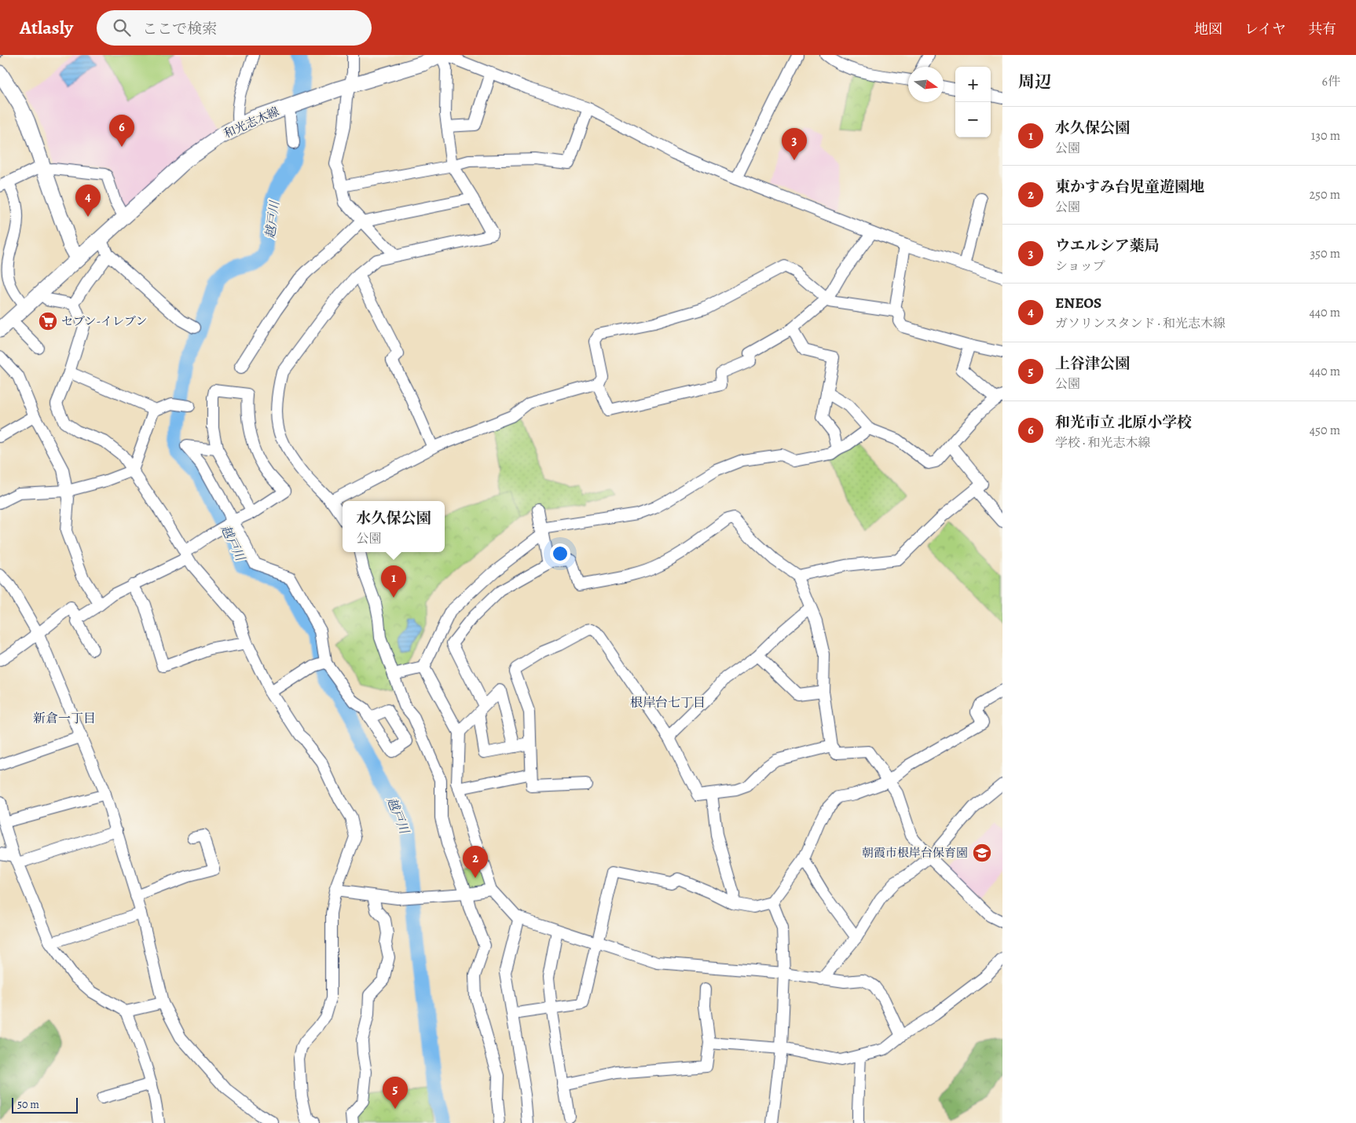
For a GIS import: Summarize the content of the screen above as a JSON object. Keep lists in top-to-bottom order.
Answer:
{
  "streets": {
    "main road": ["和光志木線"]
  },
  "districts": ["根岸台七丁目", "新倉一丁目"],
  "water": ["越戸川"],
  "places": {
    "supermarket": ["セブン-イレブン"],
    "school or university": ["朝霞市根岸台保育園"]
  },
  "scale_bar": "50 m",
  "north": "right",
  "page": {
    "header": "Atlasly",
    "search": "ここで検索",
    "nav": ["地図", "レイヤ", "共有"],
    "heading": ["周辺", "6件"],
    "map_buttons": ["+", "−"],
    "list": [
      {
        "mark": "1",
        "name": "水久保公園",
        "note": "公園",
        "value": "130 m"
      },
      {
        "mark": "2",
        "name": "東かすみ台児童遊園地",
        "note": "公園",
        "value": "250 m"
      },
      {
        "mark": "3",
        "name": "ウエルシア薬局",
        "note": "ショップ",
        "value": "350 m"
      },
      {
        "mark": "4",
        "name": "ENEOS",
        "note": "ガソリンスタンド · 和光志木線",
        "value": "440 m"
      },
      {
        "mark": "5",
        "name": "上谷津公園",
        "note": "公園",
        "value": "440 m"
      },
      {
        "mark": "6",
        "name": "和光市立 北原小学校",
        "note": "学校 · 和光志木線",
        "value": "450 m"
      }
    ],
    "pins": [
      "6",
      "3",
      "4",
      "1",
      "2",
      "5"
    ],
    "popup": ["水久保公園", "公園"],
    "scale": "50 m"
  }
}
